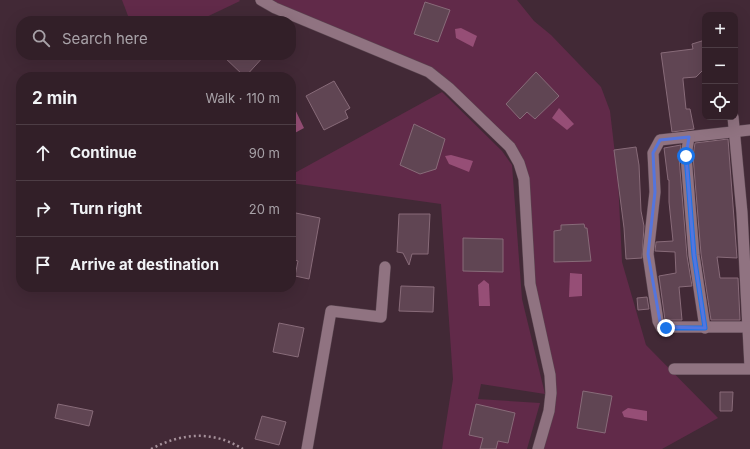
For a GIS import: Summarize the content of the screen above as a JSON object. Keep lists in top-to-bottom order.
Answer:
{
  "page": {
    "map_buttons": ["+", "−"],
    "search": "Search here",
    "heading": ["2 min", "Walk · 110 m"],
    "list": [
      ["Continue", "90 m"],
      ["Turn right", "20 m"],
      "Arrive at destination"
    ]
  }
}
